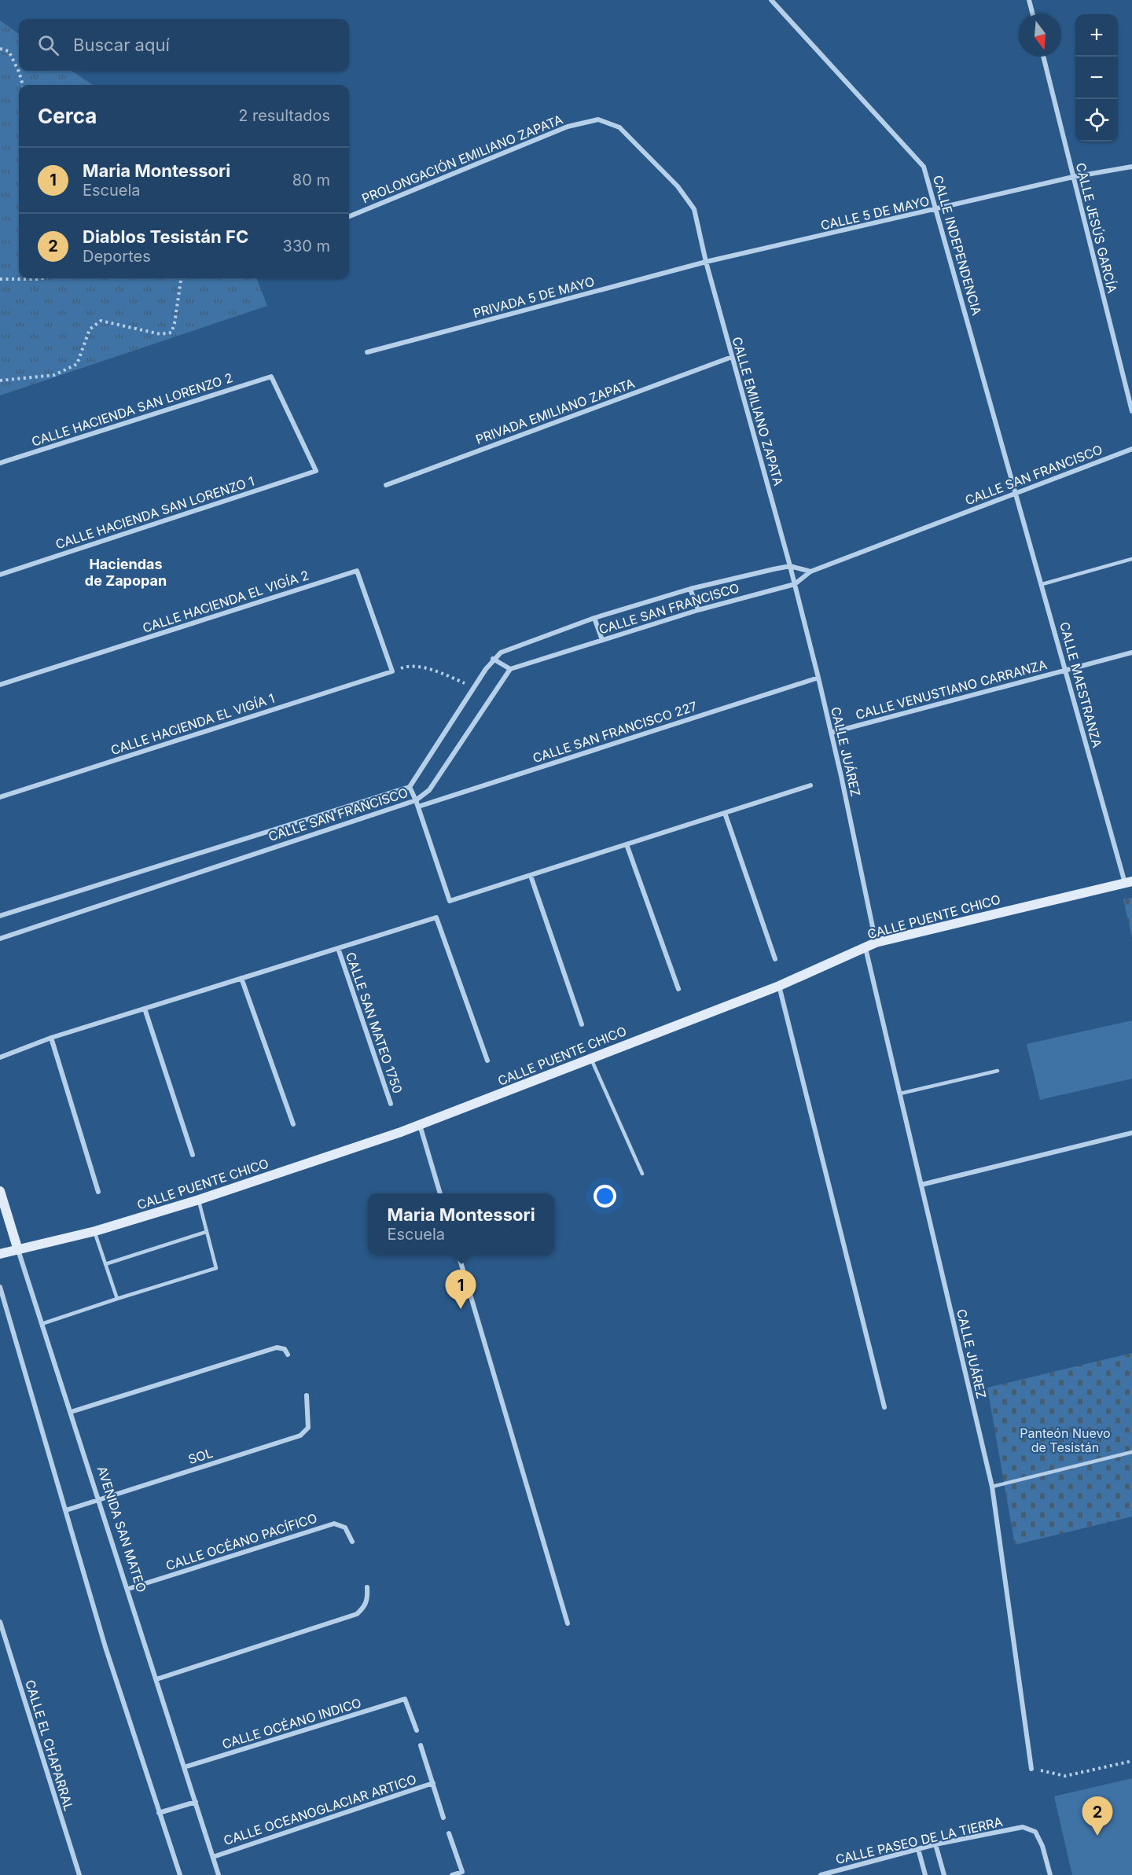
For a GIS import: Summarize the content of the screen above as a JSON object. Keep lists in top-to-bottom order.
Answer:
{
  "streets": {
    "main road": ["CALLE PUENTE CHICO", "AVENIDA SAN MATEO"],
    "street": [
      "PROLONGACIÓN EMILIANO ZAPATA",
      "CALLE 5 DE MAYO",
      "CALLE JESÚS GARCÍA",
      "CALLE INDEPENDENCIA",
      "PRIVADA 5 DE MAYO",
      "CALLE HACIENDA SAN LORENZO 2",
      "PRIVADA EMILIANO ZAPATA",
      "CALLE EMILIANO ZAPATA",
      "CALLE SAN FRANCISCO",
      "CALLE HACIENDA SAN LORENZO 1",
      "CALLE HACIENDA EL VIGÍA 2",
      "CALLE MAESTRANZA",
      "CALLE VENUSTIANO CARRANZA",
      "CALLE HACIENDA EL VIGÍA 1",
      "CALLE SAN FRANCISCO 227",
      "CALLE JUÁREZ",
      "CALLE SAN MATEO 1750",
      "SOL",
      "CALLE OCÉANO PACÍFICO",
      "CALLE OCÉANO INDICO",
      "CALLE EL CHAPARRAL",
      "CALLE OCEANOGLACIAR ARTICO",
      "CALLE PASEO DE LA TIERRA"
    ]
  },
  "crossings": [
    ["PROLONGACIÓN EMILIANO ZAPATA", "CALLE 5 DE MAYO"],
    ["PROLONGACIÓN EMILIANO ZAPATA", "PRIVADA 5 DE MAYO"],
    ["PROLONGACIÓN EMILIANO ZAPATA", "CALLE EMILIANO ZAPATA"],
    ["CALLE 5 DE MAYO", "CALLE JESÚS GARCÍA"],
    ["CALLE 5 DE MAYO", "CALLE INDEPENDENCIA"],
    ["CALLE 5 DE MAYO", "PRIVADA 5 DE MAYO"],
    ["CALLE 5 DE MAYO", "CALLE EMILIANO ZAPATA"],
    ["CALLE INDEPENDENCIA", "CALLE SAN FRANCISCO"],
    ["CALLE INDEPENDENCIA", "CALLE MAESTRANZA"],
    ["PRIVADA 5 DE MAYO", "CALLE EMILIANO ZAPATA"],
    ["CALLE HACIENDA SAN LORENZO 2", "CALLE HACIENDA SAN LORENZO 1"],
    ["PRIVADA EMILIANO ZAPATA", "CALLE EMILIANO ZAPATA"],
    ["CALLE EMILIANO ZAPATA", "CALLE SAN FRANCISCO"],
    ["CALLE EMILIANO ZAPATA", "CALLE JUÁREZ"],
    ["CALLE SAN FRANCISCO", "CALLE MAESTRANZA"],
    ["CALLE SAN FRANCISCO", "CALLE JUÁREZ"],
    ["CALLE HACIENDA EL VIGÍA 2", "CALLE HACIENDA EL VIGÍA 1"],
    ["CALLE MAESTRANZA", "CALLE VENUSTIANO CARRANZA"],
    ["CALLE MAESTRANZA", "CALLE PUENTE CHICO"],
    ["CALLE VENUSTIANO CARRANZA", "CALLE JUÁREZ"],
    ["CALLE SAN FRANCISCO 227", "CALLE JUÁREZ"],
    ["CALLE JUÁREZ", "CALLE PUENTE CHICO"],
    ["CALLE PUENTE CHICO", "AVENIDA SAN MATEO"],
    ["SOL", "AVENIDA SAN MATEO"],
    ["AVENIDA SAN MATEO", "CALLE OCÉANO PACÍFICO"],
    ["AVENIDA SAN MATEO", "CALLE OCÉANO INDICO"],
    ["AVENIDA SAN MATEO", "CALLE OCEANOGLACIAR ARTICO"]
  ],
  "districts": ["Haciendas de Zapopan"],
  "parks": ["Panteón Nuevo de Tesistán"],
  "north": "bottom",
  "page": {
    "map_buttons": ["+", "−"],
    "search": "Buscar aquí",
    "heading": ["Cerca", "2 resultados"],
    "list": [
      {
        "mark": "1",
        "name": "Maria Montessori",
        "note": "Escuela",
        "value": "80 m"
      },
      {
        "mark": "2",
        "name": "Diablos Tesistán FC",
        "note": "Deportes",
        "value": "330 m"
      }
    ],
    "popup": ["Maria Montessori", "Escuela"],
    "pins": ["1", "2"]
  }
}
